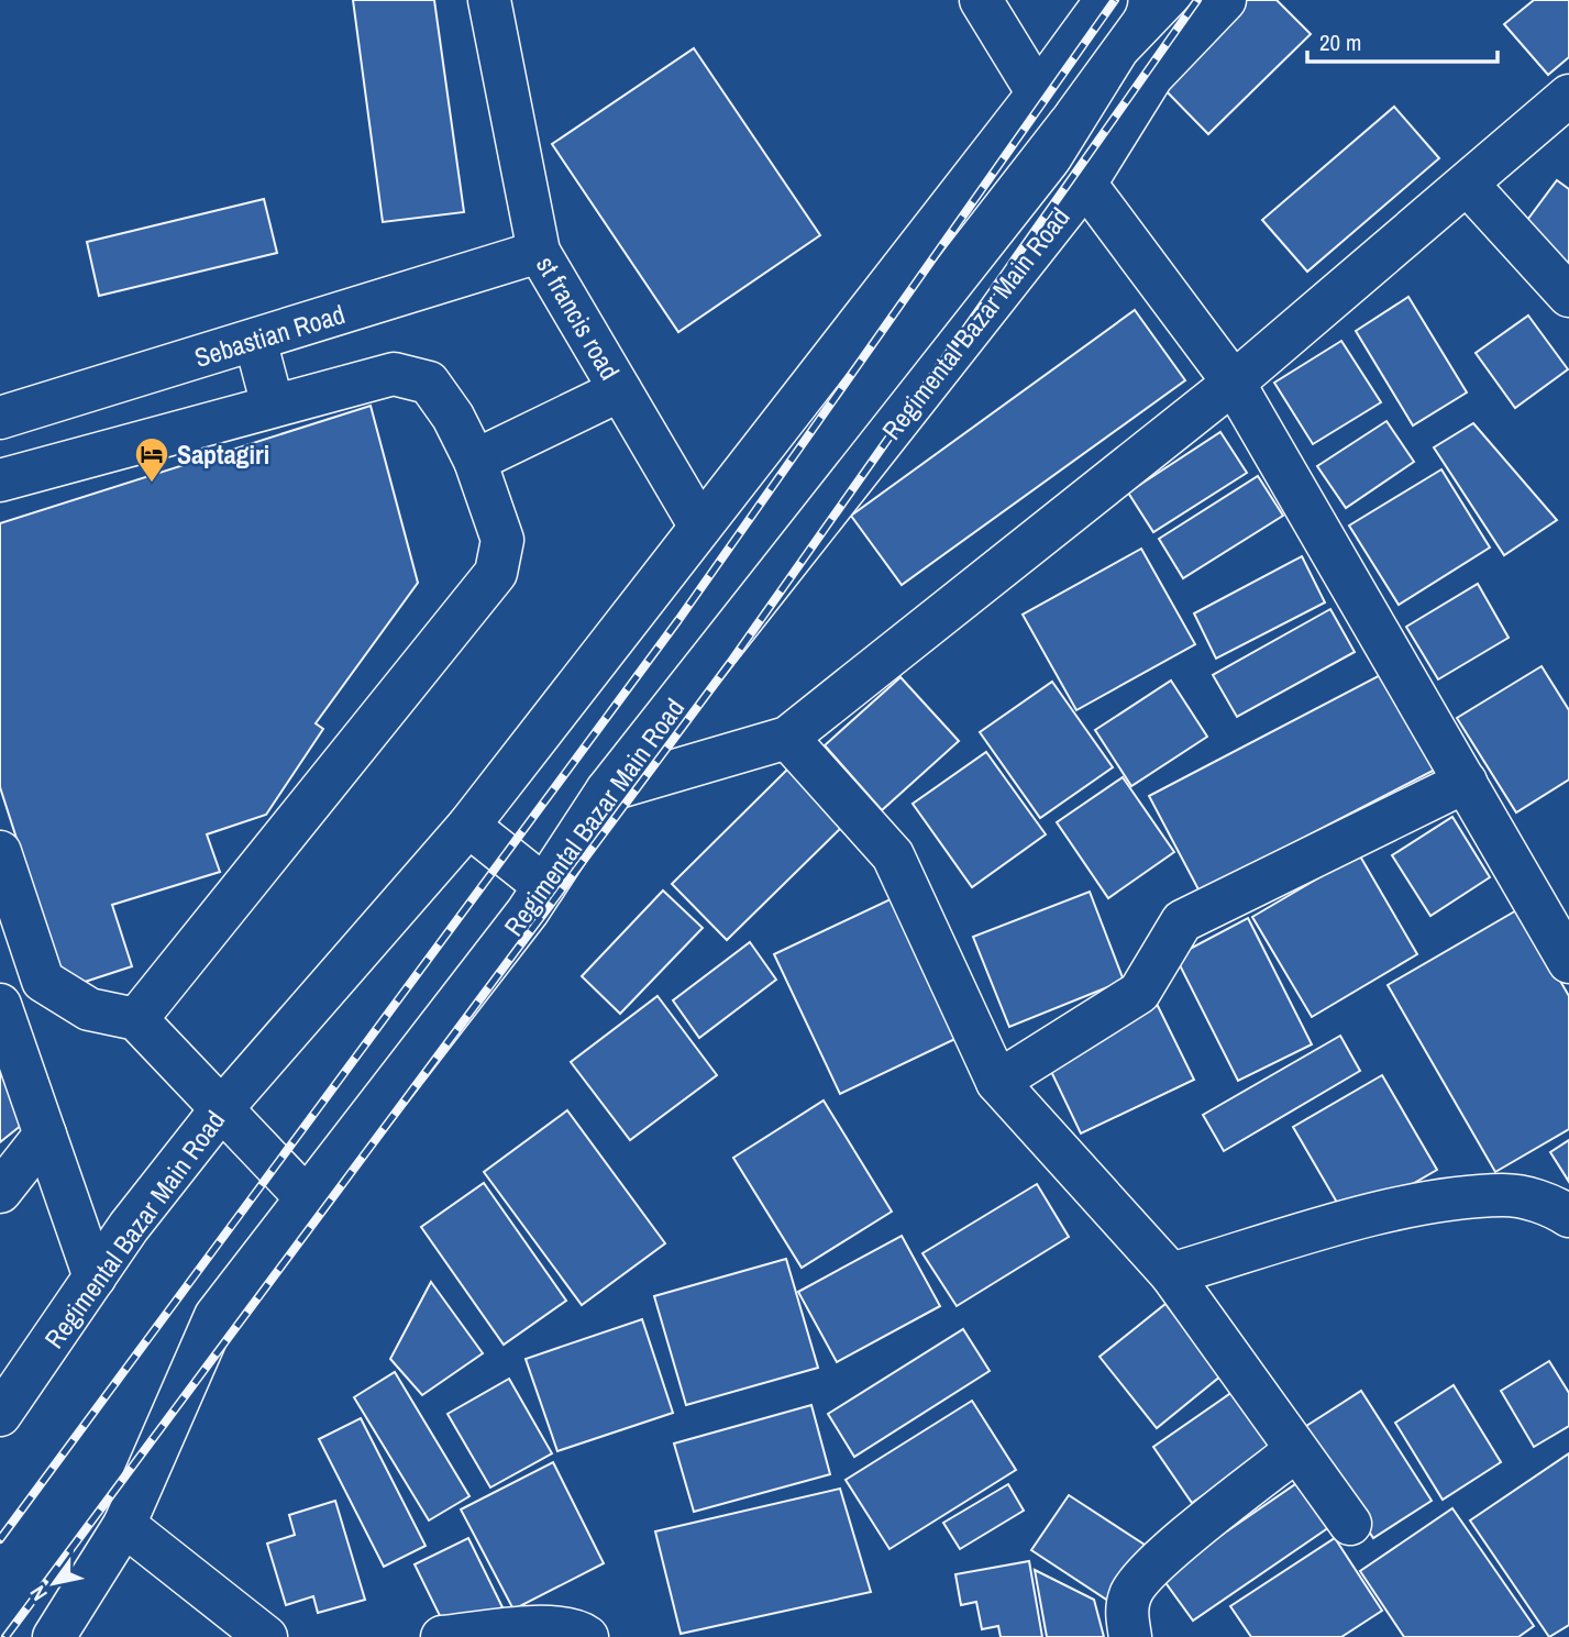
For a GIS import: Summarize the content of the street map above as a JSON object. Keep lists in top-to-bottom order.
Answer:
{
  "streets": {
    "street": ["st francis road", "Regimental Bazar Main Road", "Sebastian Road"]
  },
  "crossings": [
    ["st francis road", "Regimental Bazar Main Road"],
    ["st francis road", "Sebastian Road"]
  ],
  "places": {
    "hotel": ["Saptagiri"]
  },
  "scale_bar": "20 m",
  "north": "bottom left"
}
